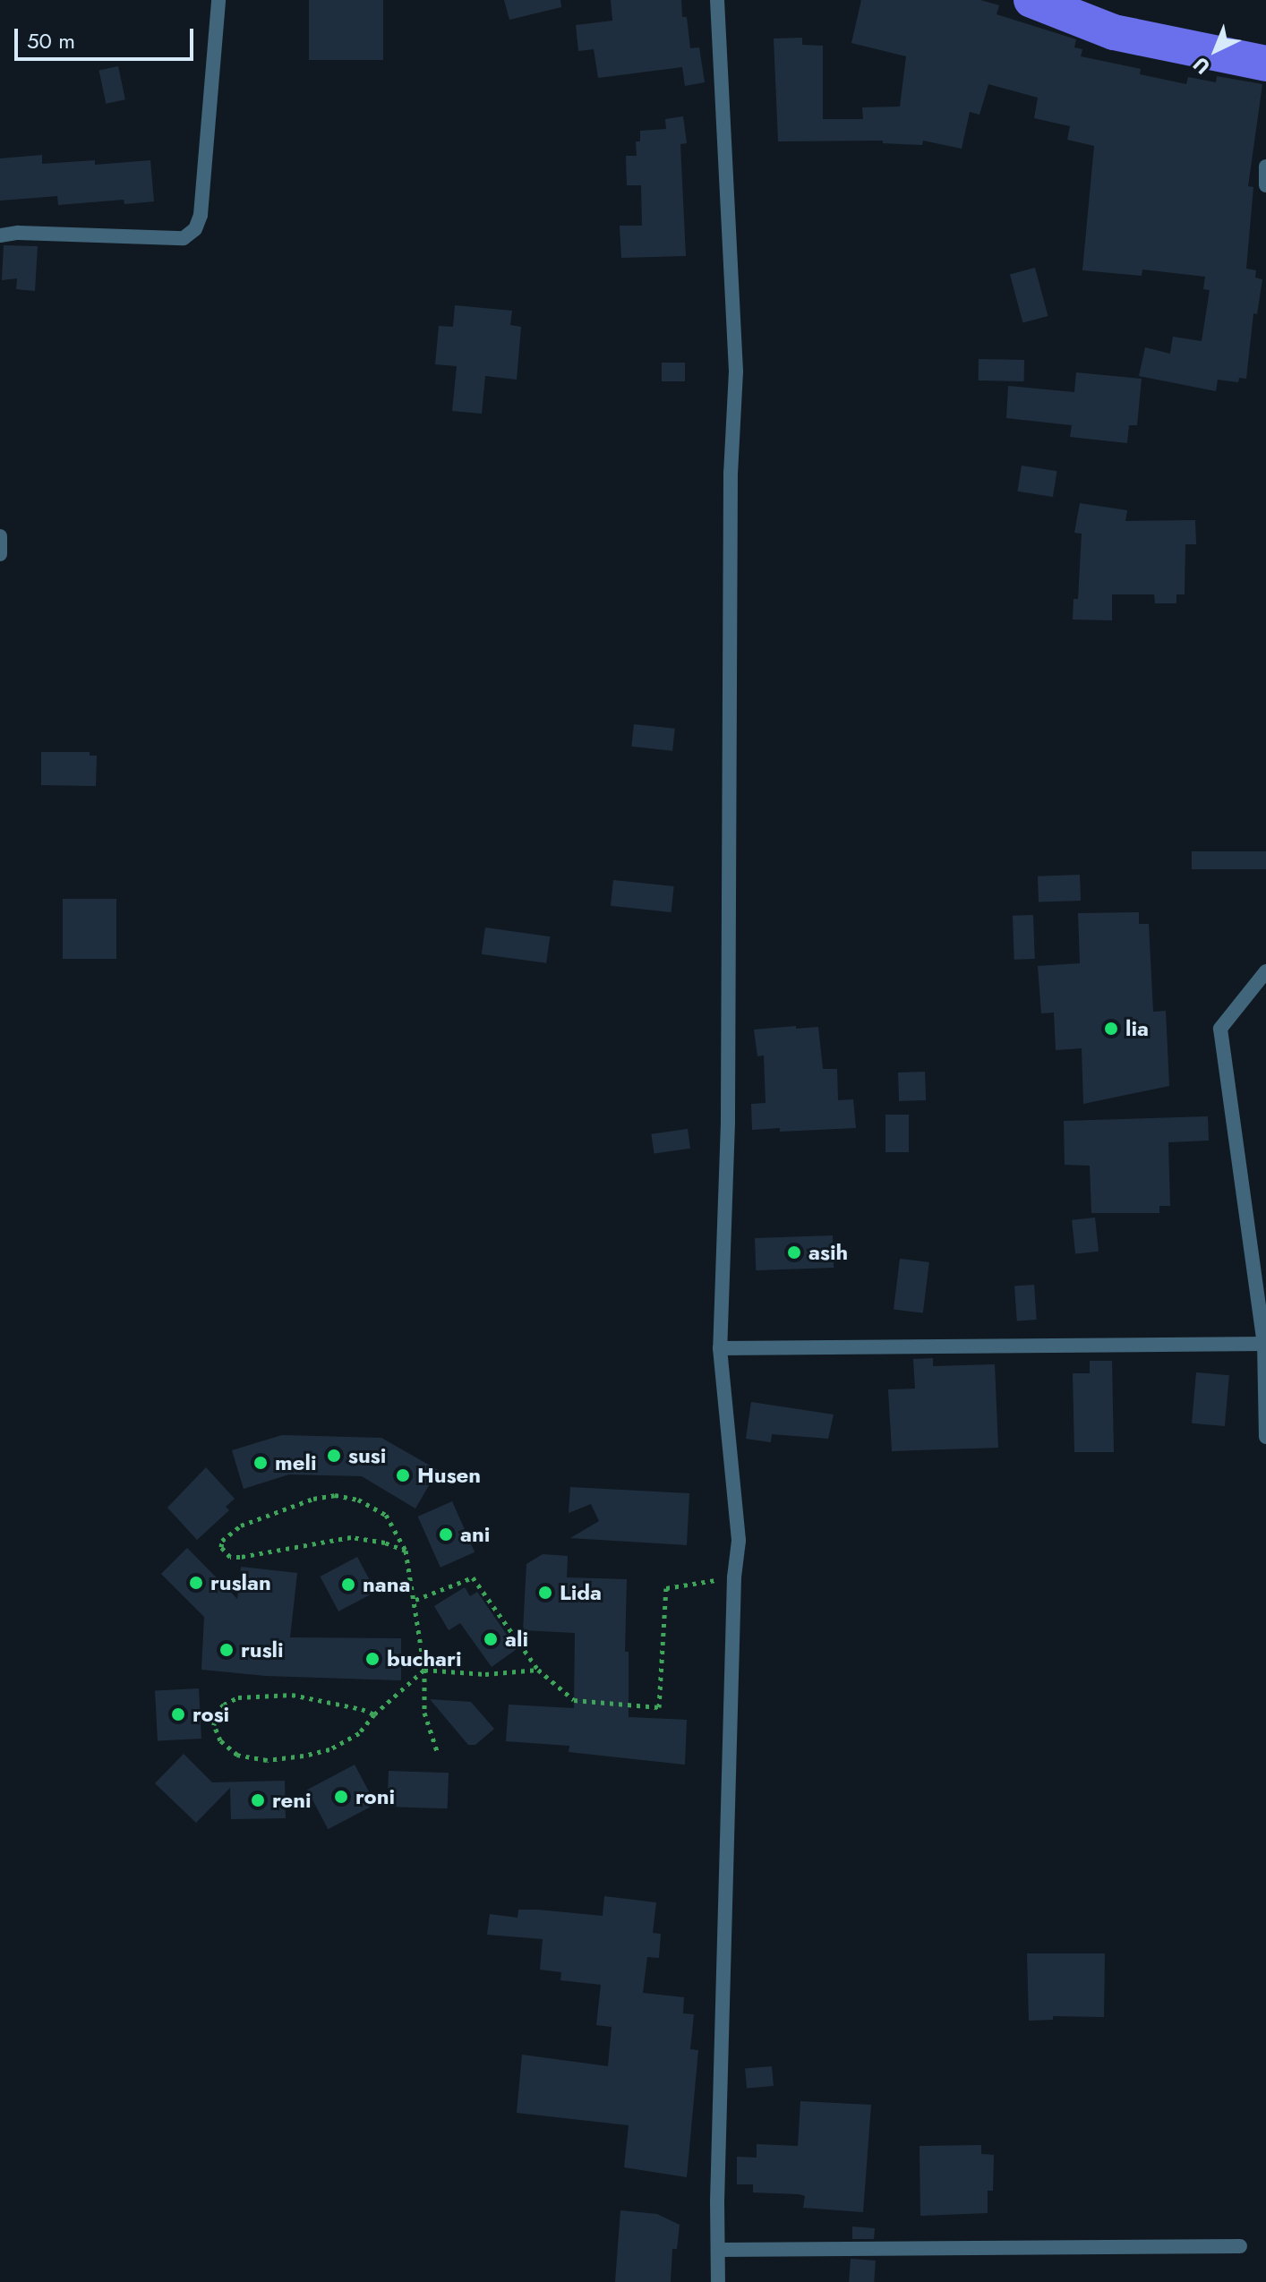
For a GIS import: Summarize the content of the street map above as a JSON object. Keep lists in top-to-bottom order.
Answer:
{
  "places": [
    "lia",
    "asih",
    "susi",
    "meli",
    "Husen",
    "ani",
    "ruslan",
    "nana",
    "Lida",
    "ali",
    "rusli",
    "buchari",
    "rosi",
    "roni",
    "reni"
  ],
  "scale_bar": "50 m",
  "north": "bottom left"
}
